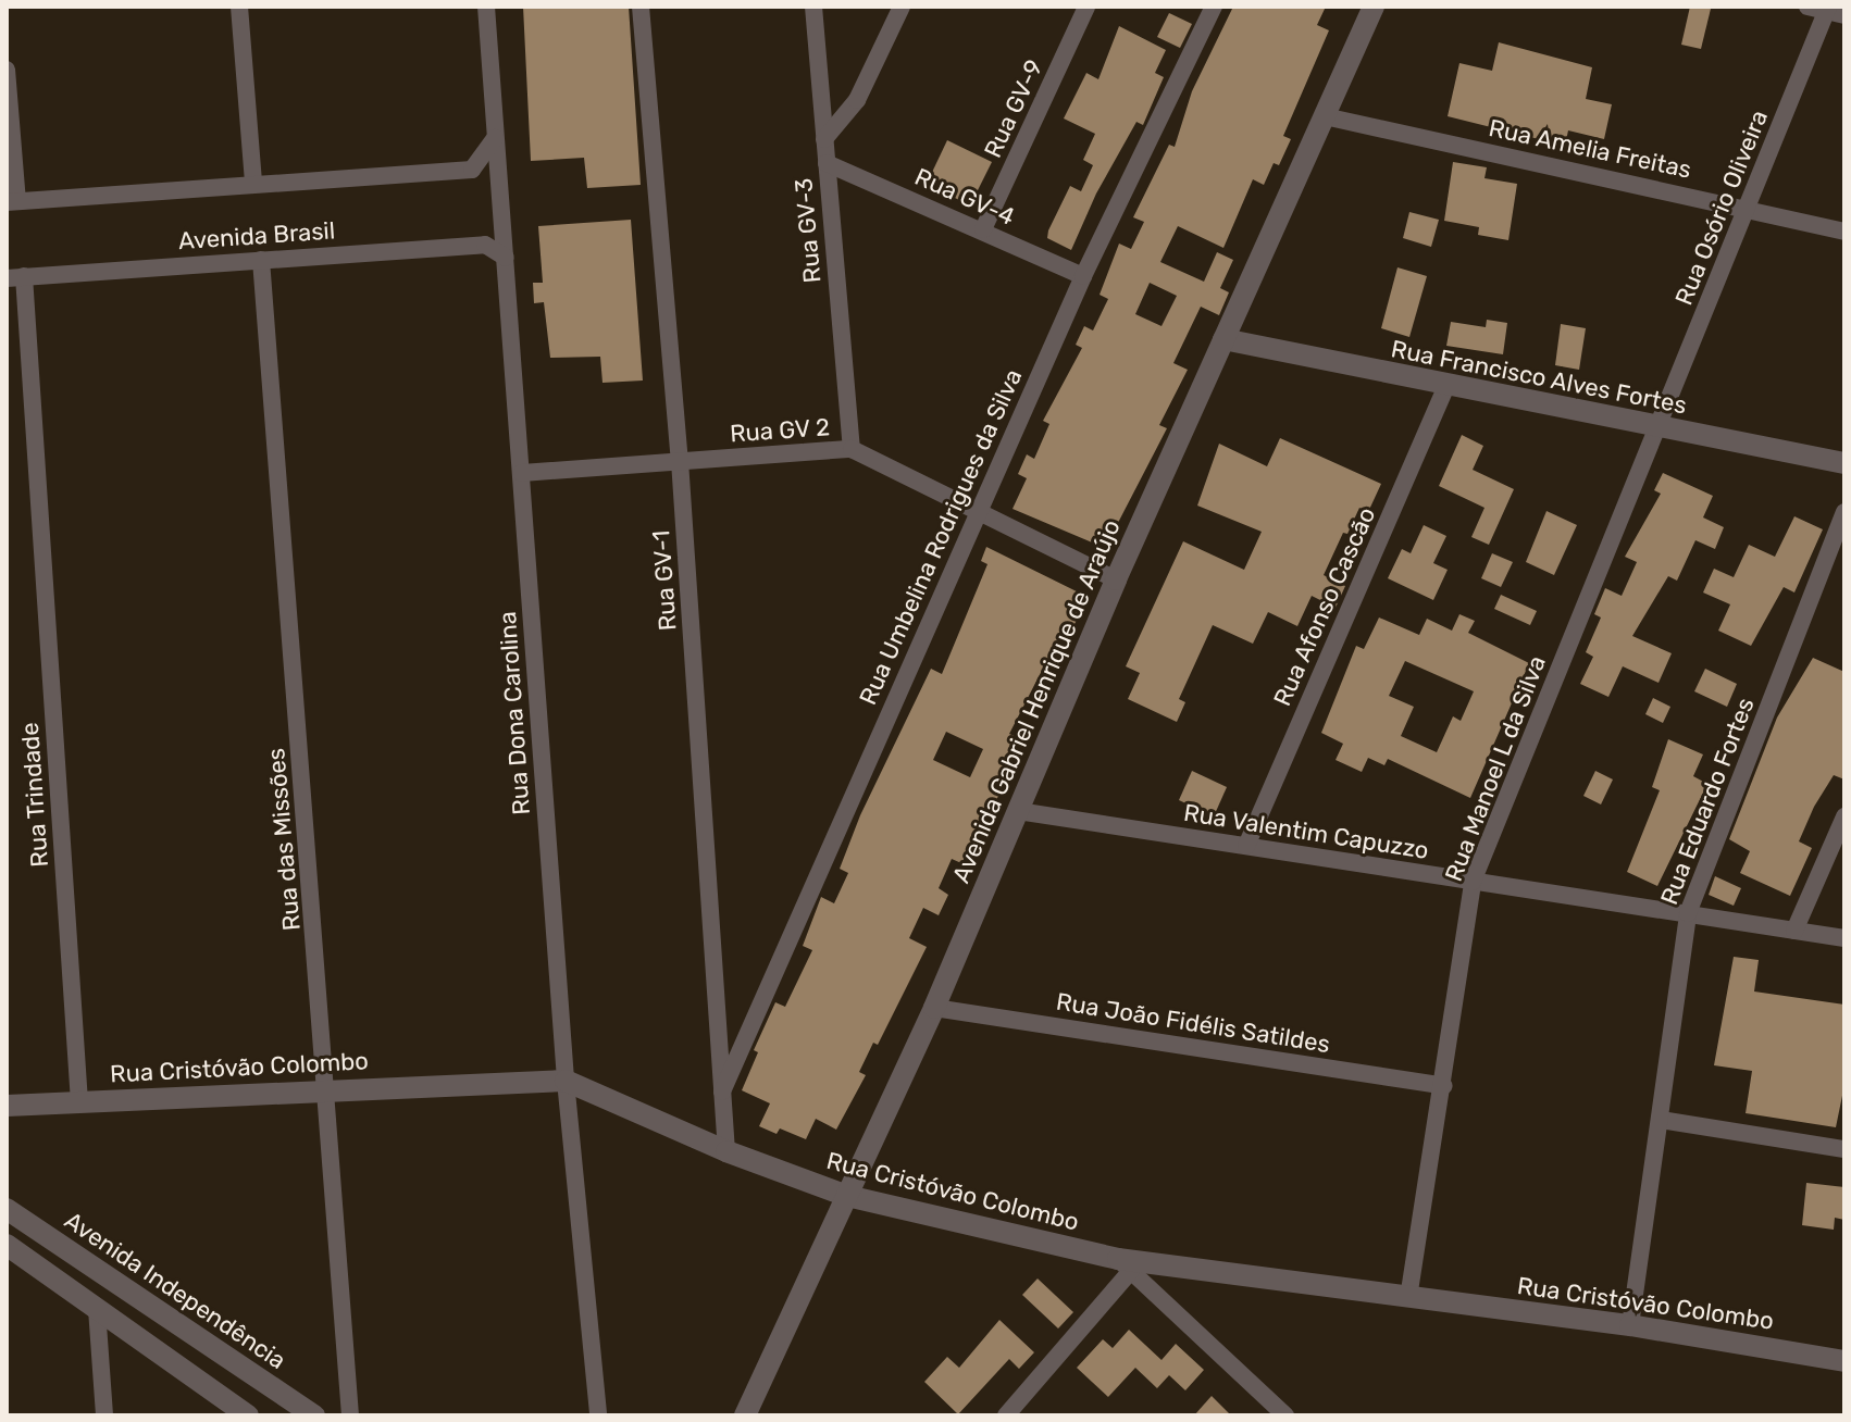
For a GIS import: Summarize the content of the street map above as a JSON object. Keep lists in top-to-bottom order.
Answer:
{
  "streets": {
    "street": [
      "Rua GV-9",
      "Rua Amelia Freitas",
      "Rua GV-4",
      "Rua Osório Oliveira",
      "Rua GV-3",
      "Avenida Brasil",
      "Rua Francisco Alves Fortes",
      "Rua GV 2",
      "Rua Umbelina Rodrigues da Silva",
      "Rua GV-1",
      "Rua Afonso Cascão",
      "Avenida Gabriel Henrique de Araújo",
      "Rua Dona Carolina",
      "Rua Manoel L da Silva",
      "Rua Trindade",
      "Rua Eduardo Fortes",
      "Rua Valentim Capuzzo",
      "Rua das Missões",
      "Rua João Fidélis Satildes",
      "Rua Cristóvão Colombo",
      "Avenida Independência"
    ]
  },
  "crossings": [
    ["Rua GV-9", "Rua GV-4"],
    ["Rua Amelia Freitas", "Rua Osório Oliveira"],
    ["Rua Amelia Freitas", "Avenida Gabriel Henrique de Araújo"],
    ["Rua GV-4", "Rua GV-3"],
    ["Rua GV-4", "Rua Umbelina Rodrigues da Silva"],
    ["Rua Osório Oliveira", "Rua Francisco Alves Fortes"],
    ["Rua Osório Oliveira", "Rua Manoel L da Silva"],
    ["Rua GV-3", "Rua GV 2"],
    ["Avenida Brasil", "Rua Dona Carolina"],
    ["Avenida Brasil", "Rua Trindade"],
    ["Avenida Brasil", "Rua das Missões"],
    ["Rua Francisco Alves Fortes", "Rua Afonso Cascão"],
    ["Rua Francisco Alves Fortes", "Avenida Gabriel Henrique de Araújo"],
    ["Rua Francisco Alves Fortes", "Rua Manoel L da Silva"],
    ["Rua GV 2", "Rua Umbelina Rodrigues da Silva"],
    ["Rua GV 2", "Rua GV-1"],
    ["Rua GV 2", "Avenida Gabriel Henrique de Araújo"],
    ["Rua GV 2", "Rua Dona Carolina"],
    ["Rua Umbelina Rodrigues da Silva", "Rua GV-1"],
    ["Rua GV-1", "Rua Cristóvão Colombo"],
    ["Rua Afonso Cascão", "Rua Valentim Capuzzo"],
    ["Avenida Gabriel Henrique de Araújo", "Rua Valentim Capuzzo"],
    ["Avenida Gabriel Henrique de Araújo", "Rua João Fidélis Satildes"],
    ["Avenida Gabriel Henrique de Araújo", "Rua Cristóvão Colombo"],
    ["Rua Dona Carolina", "Rua Cristóvão Colombo"],
    ["Rua Manoel L da Silva", "Rua Valentim Capuzzo"],
    ["Rua Manoel L da Silva", "Rua João Fidélis Satildes"],
    ["Rua Manoel L da Silva", "Rua Cristóvão Colombo"],
    ["Rua Trindade", "Rua Cristóvão Colombo"],
    ["Rua Eduardo Fortes", "Rua Valentim Capuzzo"],
    ["Rua Eduardo Fortes", "Rua Cristóvão Colombo"],
    ["Rua das Missões", "Rua Cristóvão Colombo"]
  ]
}
